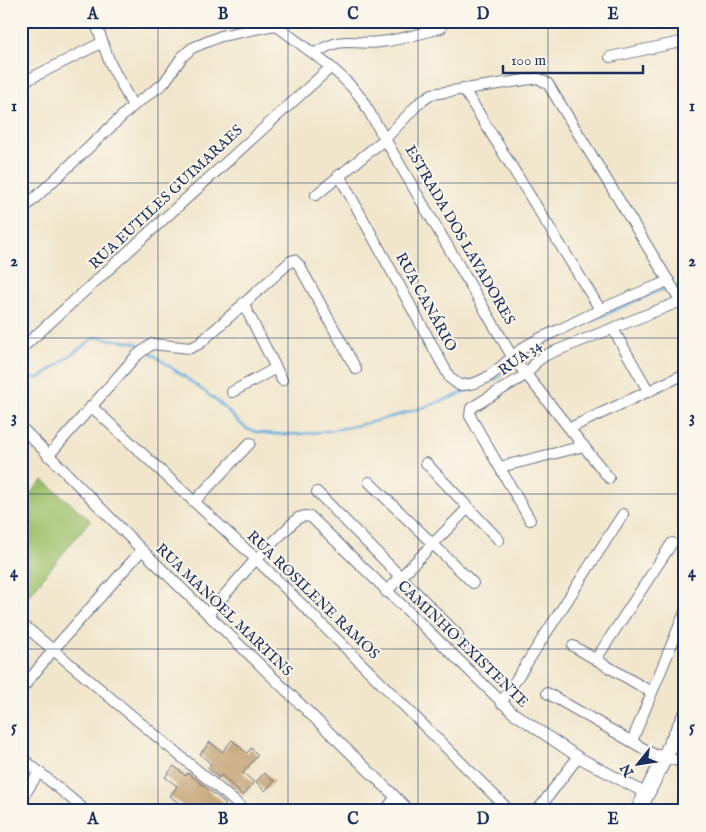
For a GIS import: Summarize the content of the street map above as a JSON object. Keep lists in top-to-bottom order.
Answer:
{
  "streets": {
    "street": [
      "RUA EUTILES GUIMARAES",
      "ESTRADA DOS LAVADORES",
      "RUA CANÁRIO",
      "RUA 34",
      "RUA ROSILENE RAMOS",
      "RUA MANOEL MARTINS",
      "CAMINHO EXISTENTE"
    ]
  },
  "crossings": [
    ["RUA EUTILES GUIMARAES", "ESTRADA DOS LAVADORES"],
    ["ESTRADA DOS LAVADORES", "RUA CANÁRIO"],
    ["ESTRADA DOS LAVADORES", "RUA 34"],
    ["RUA ROSILENE RAMOS", "CAMINHO EXISTENTE"]
  ],
  "scale_bar": "100 m",
  "north": "bottom left",
  "grid": {
    "columns": [
      "A",
      "B",
      "C",
      "D",
      "E"
    ],
    "rows": [
      "1",
      "2",
      "3",
      "4",
      "5"
    ]
  }
}
